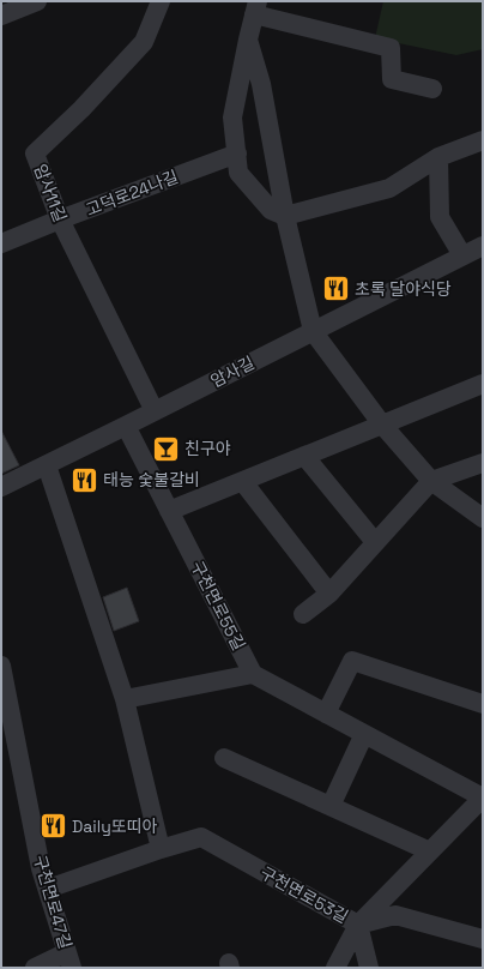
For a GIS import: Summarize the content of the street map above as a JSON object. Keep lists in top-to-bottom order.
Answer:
{
  "streets": {
    "street": [
      "암사11길",
      "고덕로24나길",
      "암사길",
      "구천면로55길",
      "구천면로53길",
      "구천면로47길"
    ]
  },
  "crossings": [
    ["암사11길", "고덕로24나길"],
    ["암사11길", "암사길"],
    ["암사길", "구천면로55길"],
    ["구천면로53길", "구천면로47길"]
  ],
  "places": {
    "restaurant": ["초록 달야식당", "태능 숯불갈비", "Daily또띠아"],
    "bar": ["친구야"]
  }
}
